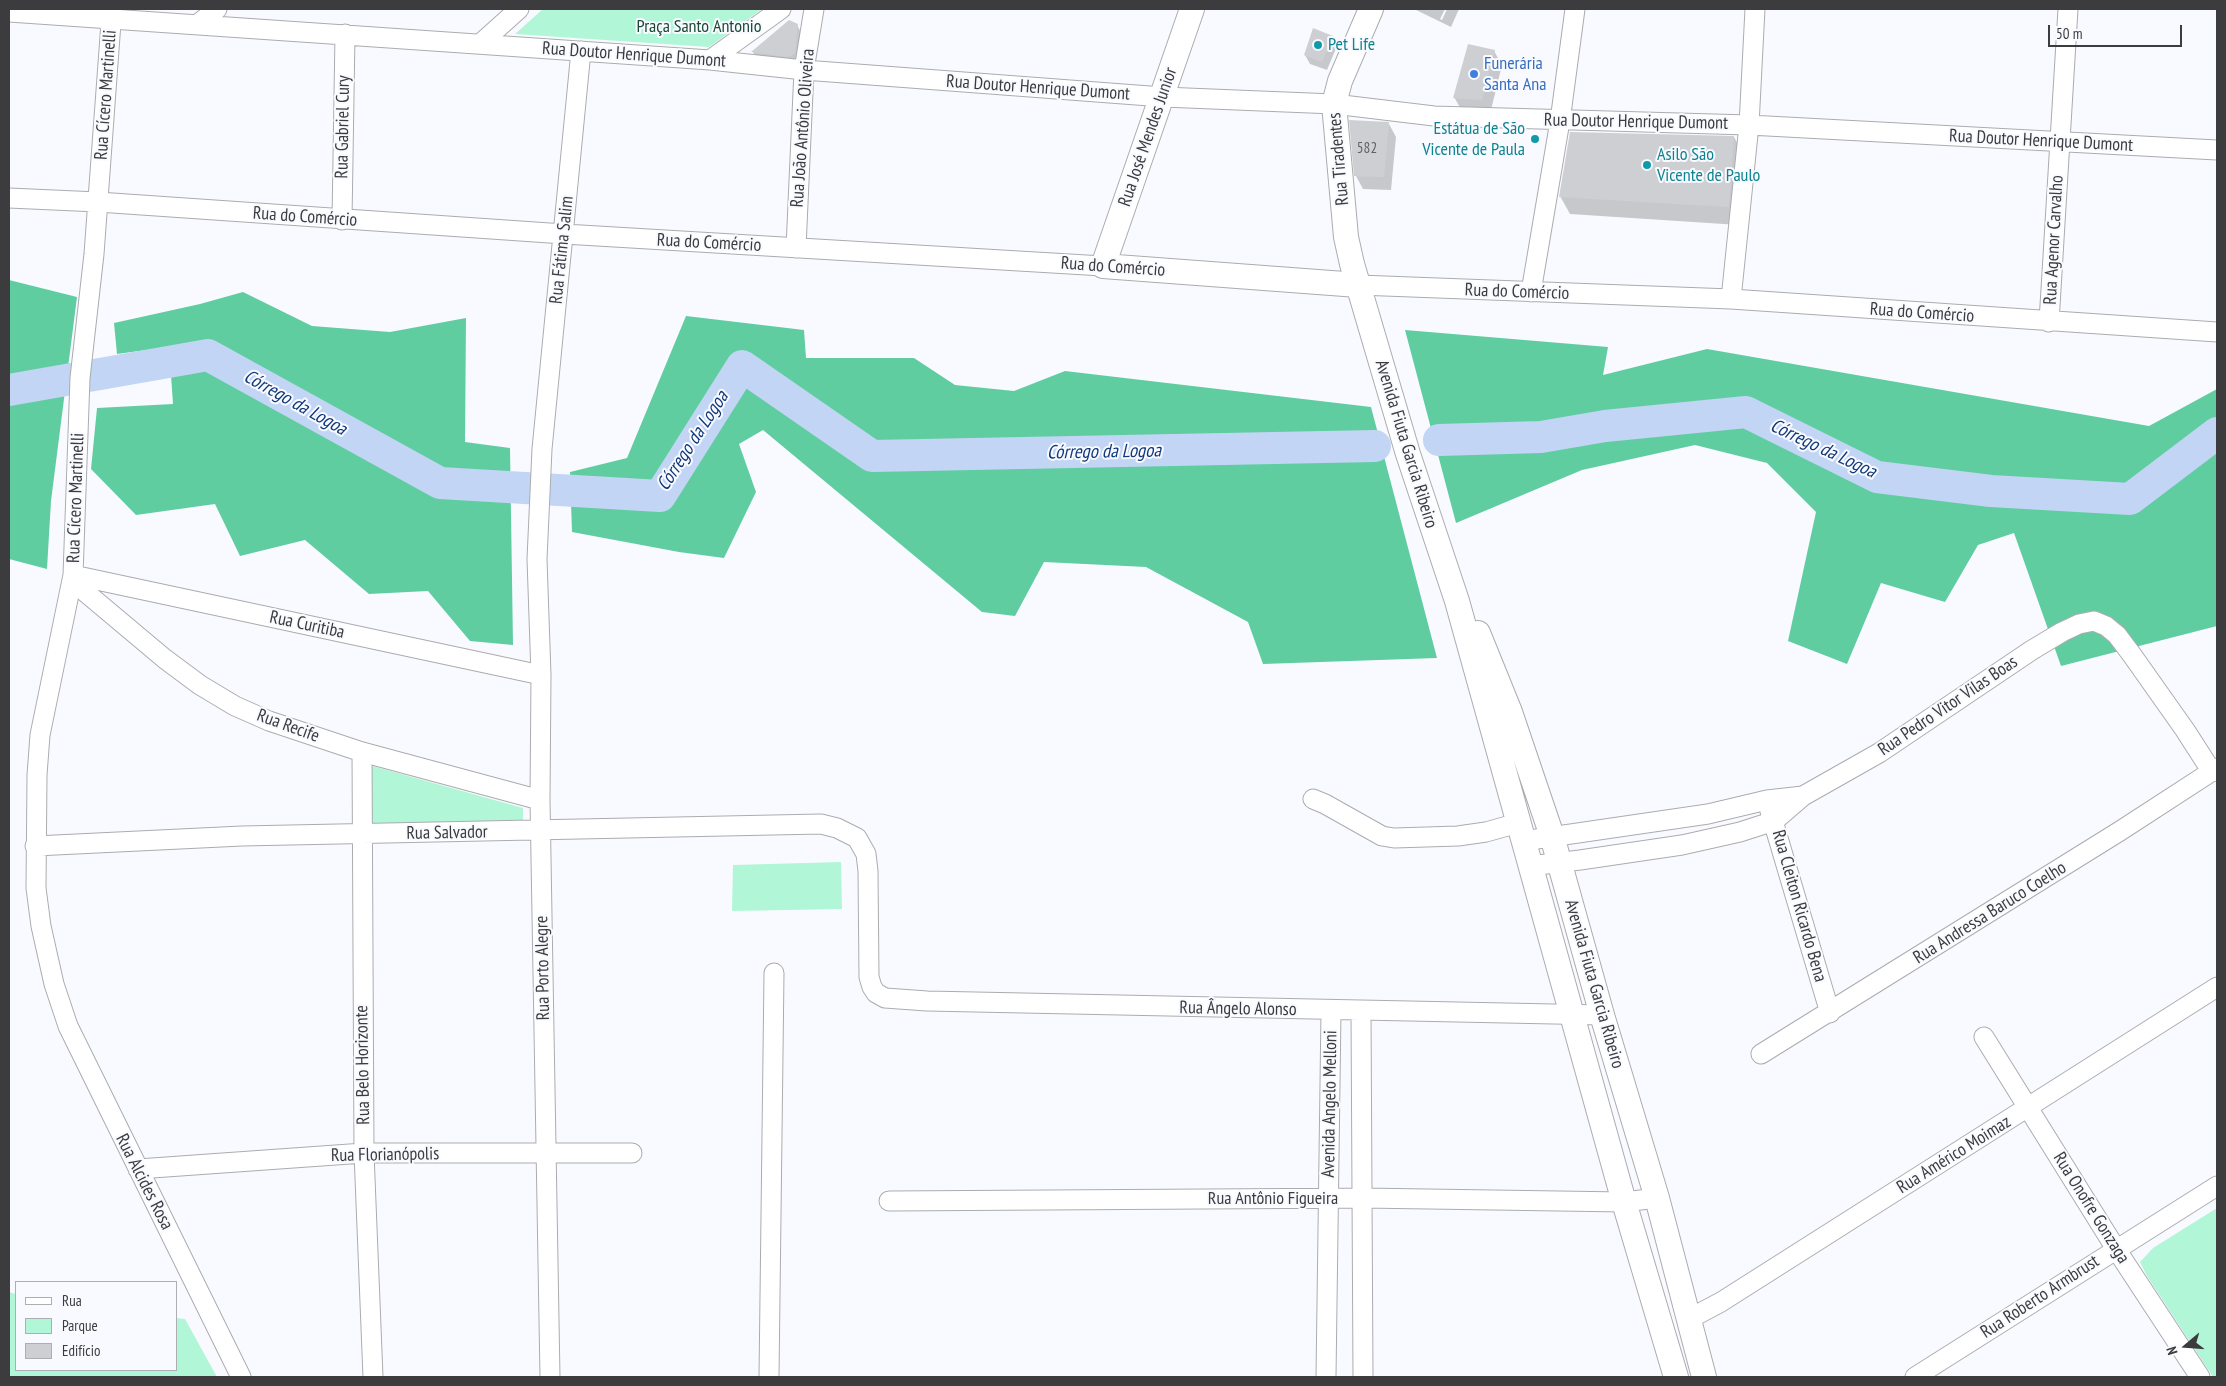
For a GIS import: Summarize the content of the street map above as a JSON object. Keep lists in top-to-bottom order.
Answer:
{
  "streets": {
    "main road": [
      "Rua José Mendes Junior",
      "Rua Tiradentes",
      "Rua do Comércio",
      "Avenida Fiuta Garcia Ribeiro"
    ],
    "street": [
      "Rua Doutor Henrique Dumont",
      "Rua Cícero Martinelli",
      "Rua Gabriel Cury",
      "Rua João Antônio Oliveira",
      "Rua Agenor Carvalho",
      "Rua Fátima Salim",
      "Rua Curitiba",
      "Rua Pedro Vitor Vilas Boas",
      "Rua Recife",
      "Rua Salvador",
      "Rua Cleiton Ricardo Bena",
      "Rua Andressa Baruco Coelho",
      "Rua Porto Alegre",
      "Rua Ângelo Alonso",
      "Rua Belo Horizonte",
      "Avenida Angelo Melloni",
      "Rua Florianópolis",
      "Rua Américo Moimaz",
      "Rua Alcides Rosa",
      "Rua Antônio Figueira",
      "Rua Onofre Gonzaga",
      "Rua Roberto Armbrust"
    ]
  },
  "crossings": [
    ["Rua Doutor Henrique Dumont", "Rua Cícero Martinelli"],
    ["Rua Doutor Henrique Dumont", "Rua Gabriel Cury"],
    ["Rua Doutor Henrique Dumont", "Rua João Antônio Oliveira"],
    ["Rua Doutor Henrique Dumont", "Rua José Mendes Junior"],
    ["Rua Doutor Henrique Dumont", "Rua Tiradentes"],
    ["Rua Doutor Henrique Dumont", "Rua Agenor Carvalho"],
    ["Rua Doutor Henrique Dumont", "Rua Fátima Salim"],
    ["Rua Cícero Martinelli", "Rua do Comércio"],
    ["Rua Cícero Martinelli", "Rua Curitiba"],
    ["Rua Cícero Martinelli", "Rua Recife"],
    ["Rua Cícero Martinelli", "Rua Salvador"],
    ["Rua Cícero Martinelli", "Rua Alcides Rosa"],
    ["Rua Gabriel Cury", "Rua do Comércio"],
    ["Rua João Antônio Oliveira", "Rua do Comércio"],
    ["Rua José Mendes Junior", "Rua do Comércio"],
    ["Rua Tiradentes", "Rua do Comércio"],
    ["Rua Tiradentes", "Avenida Fiuta Garcia Ribeiro"],
    ["Rua do Comércio", "Rua Agenor Carvalho"],
    ["Rua do Comércio", "Rua Fátima Salim"],
    ["Rua do Comércio", "Avenida Fiuta Garcia Ribeiro"],
    ["Rua Fátima Salim", "Rua Porto Alegre"],
    ["Avenida Fiuta Garcia Ribeiro", "Rua Pedro Vitor Vilas Boas"],
    ["Avenida Fiuta Garcia Ribeiro", "Rua Ângelo Alonso"],
    ["Avenida Fiuta Garcia Ribeiro", "Rua Américo Moimaz"],
    ["Avenida Fiuta Garcia Ribeiro", "Rua Antônio Figueira"],
    ["Rua Curitiba", "Rua Recife"],
    ["Rua Curitiba", "Rua Porto Alegre"],
    ["Rua Pedro Vitor Vilas Boas", "Rua Cleiton Ricardo Bena"],
    ["Rua Pedro Vitor Vilas Boas", "Rua Andressa Baruco Coelho"],
    ["Rua Recife", "Rua Porto Alegre"],
    ["Rua Recife", "Rua Belo Horizonte"],
    ["Rua Salvador", "Rua Porto Alegre"],
    ["Rua Salvador", "Rua Ângelo Alonso"],
    ["Rua Salvador", "Rua Belo Horizonte"],
    ["Rua Cleiton Ricardo Bena", "Rua Andressa Baruco Coelho"],
    ["Rua Porto Alegre", "Rua Florianópolis"],
    ["Rua Ângelo Alonso", "Avenida Angelo Melloni"],
    ["Rua Belo Horizonte", "Rua Florianópolis"],
    ["Avenida Angelo Melloni", "Rua Antônio Figueira"],
    ["Rua Florianópolis", "Rua Alcides Rosa"],
    ["Rua Américo Moimaz", "Rua Onofre Gonzaga"],
    ["Rua Onofre Gonzaga", "Rua Roberto Armbrust"]
  ],
  "water": ["Córrego da Logoa"],
  "parks": ["Praça Santo Antonio"],
  "places": [
    "Pet Life",
    "Funerária Santa Ana",
    "Estátua de São Vicente de Paula",
    "Asilo São Vicente de Paulo"
  ],
  "house_numbers": ["582"],
  "legend": ["Rua", "Parque", "Edifício"],
  "scale_bar": "50 m",
  "north": "left"
}
